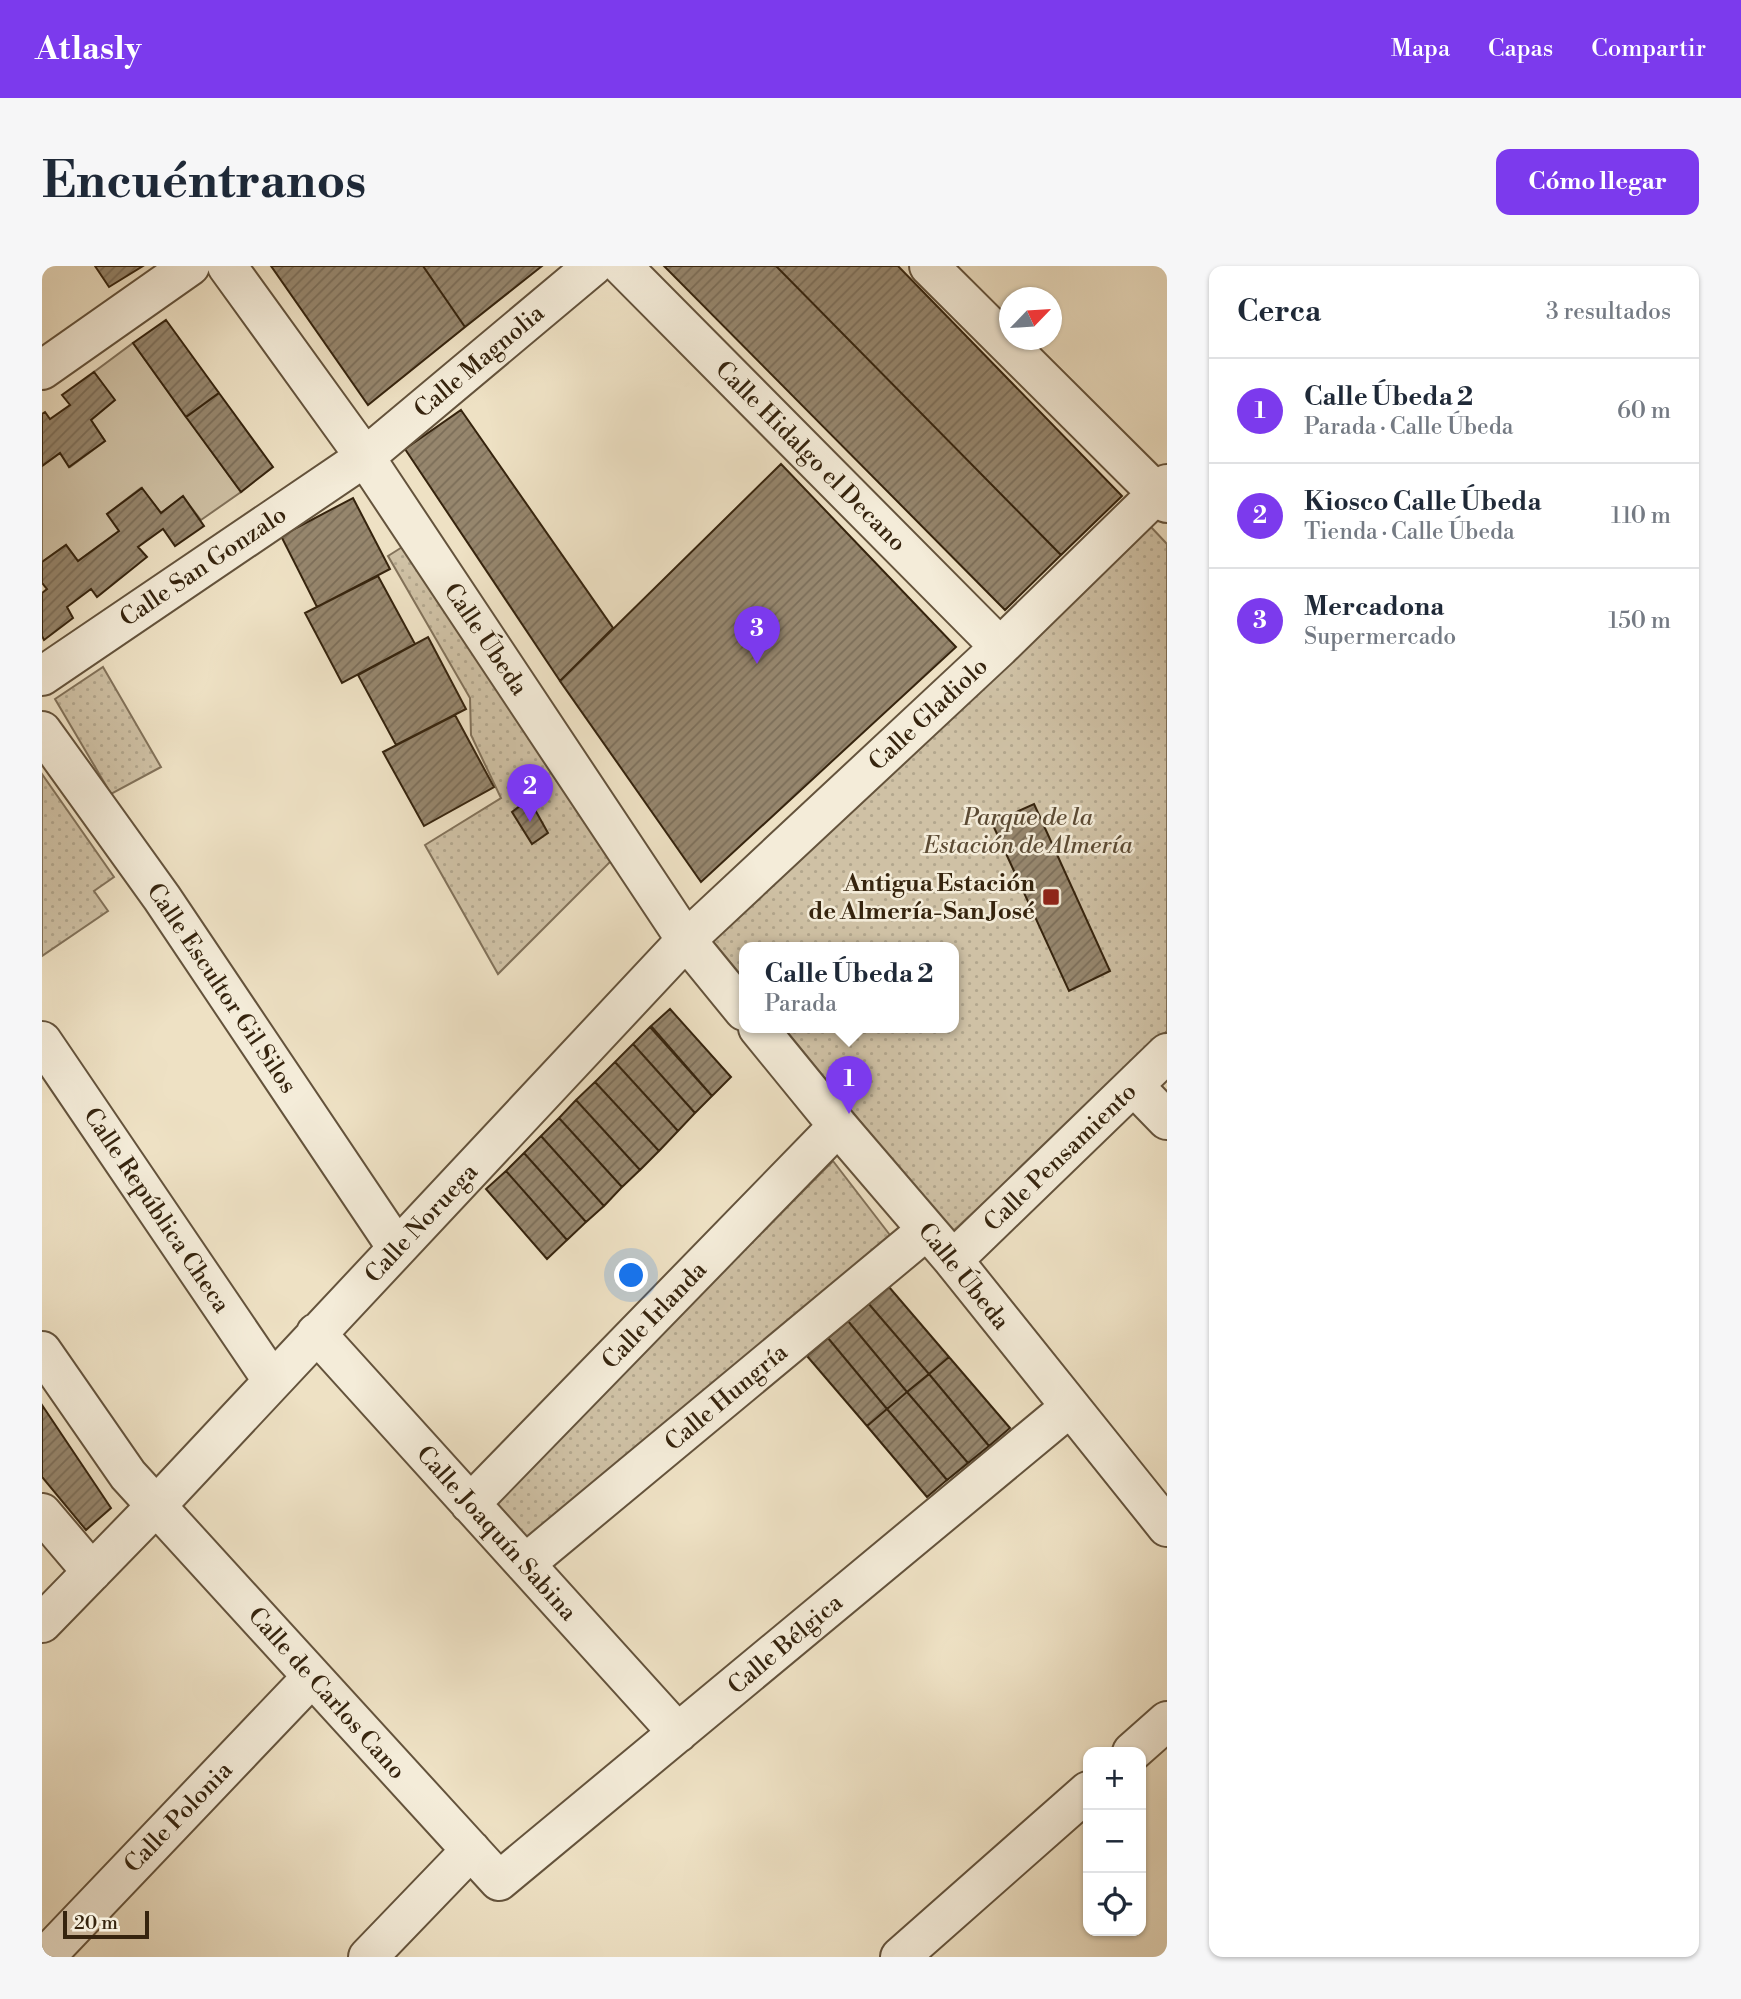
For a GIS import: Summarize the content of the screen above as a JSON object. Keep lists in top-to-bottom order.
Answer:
{
  "streets": {
    "street": [
      "Calle Magnolia",
      "Calle Hidalgo el Decano",
      "Calle San Gonzalo",
      "Calle Úbeda",
      "Calle Gladiolo",
      "Calle Escultor Gil Silos",
      "Calle Pensamiento",
      "Calle República Checa",
      "Calle Noruega",
      "Calle Irlanda",
      "Calle Hungría",
      "Calle Joaquín Sabina",
      "Calle Bélgica",
      "Calle de Carlos Cano",
      "Calle Polonia"
    ]
  },
  "crossings": [
    ["Calle Magnolia", "Calle San Gonzalo"],
    ["Calle Magnolia", "Calle Úbeda"],
    ["Calle Hidalgo el Decano", "Calle Gladiolo"],
    ["Calle San Gonzalo", "Calle Úbeda"],
    ["Calle Úbeda", "Calle Gladiolo"],
    ["Calle Úbeda", "Calle Pensamiento"],
    ["Calle Úbeda", "Calle Noruega"],
    ["Calle Úbeda", "Calle Irlanda"],
    ["Calle Úbeda", "Calle Hungría"],
    ["Calle Úbeda", "Calle Bélgica"],
    ["Calle Gladiolo", "Calle Noruega"],
    ["Calle Escultor Gil Silos", "Calle Noruega"],
    ["Calle República Checa", "Calle Noruega"],
    ["Calle Noruega", "Calle Joaquín Sabina"],
    ["Calle Noruega", "Calle de Carlos Cano"],
    ["Calle Irlanda", "Calle Joaquín Sabina"],
    ["Calle Hungría", "Calle Joaquín Sabina"],
    ["Calle Joaquín Sabina", "Calle Bélgica"],
    ["Calle Bélgica", "Calle de Carlos Cano"],
    ["Calle de Carlos Cano", "Calle Polonia"]
  ],
  "parks": ["Parque de la Estación de Almería"],
  "places": {
    "transit": ["Antigua Estación de Almería-San José"]
  },
  "scale_bar": "20 m",
  "north": "top right",
  "page": {
    "header": "Atlasly",
    "nav": ["Mapa", "Capas", "Compartir"],
    "buttons": "Cómo llegar",
    "title": "Encuéntranos",
    "heading": ["Cerca", "3 resultados"],
    "list": [
      {
        "mark": "1",
        "name": "Calle Úbeda 2",
        "note": "Parada · Calle Úbeda",
        "value": "60 m"
      },
      {
        "mark": "2",
        "name": "Kiosco Calle Úbeda",
        "note": "Tienda · Calle Úbeda",
        "value": "110 m"
      },
      {
        "mark": "3",
        "name": "Mercadona",
        "note": "Supermercado",
        "value": "150 m"
      }
    ],
    "pins": ["3", "2", "1"],
    "popup": ["Calle Úbeda 2", "Parada"],
    "map_buttons": ["+", "−"],
    "scale": "20 m"
  }
}
